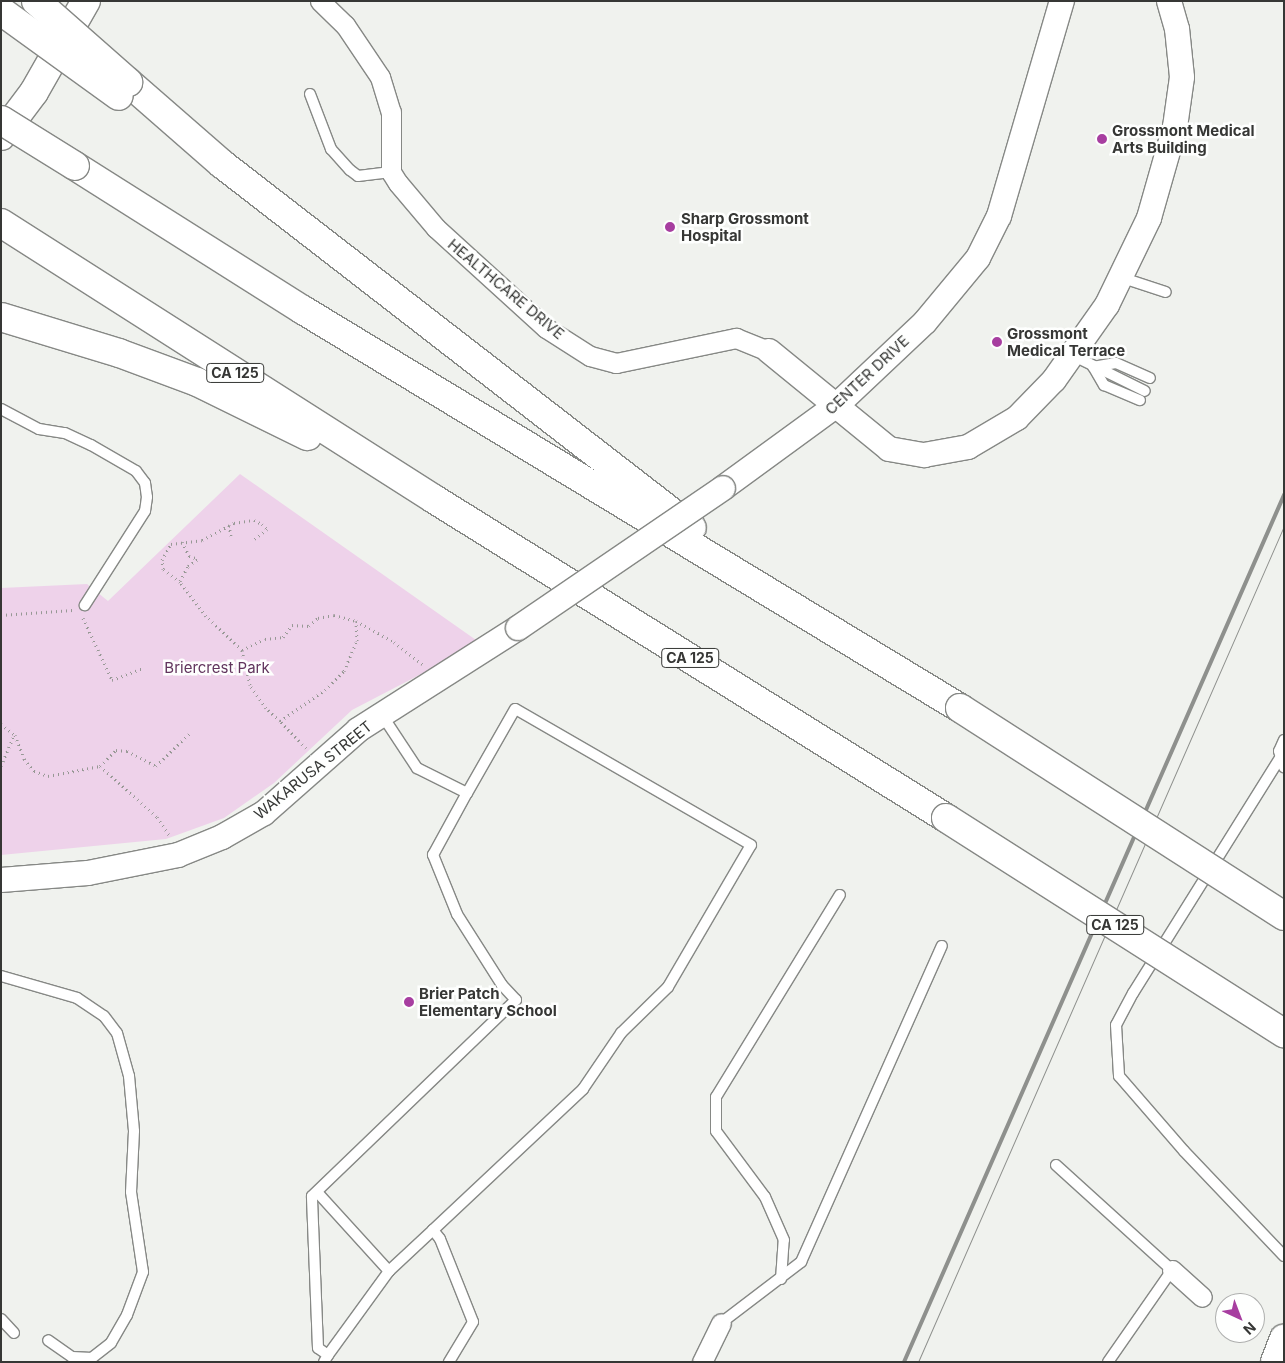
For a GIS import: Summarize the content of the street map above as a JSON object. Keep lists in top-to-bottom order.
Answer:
{
  "streets": {
    "main road": ["CA 125"],
    "street": ["HEALTHCARE DRIVE", "CENTER DRIVE", "WAKARUSA STREET"]
  },
  "crossings": [
    ["HEALTHCARE DRIVE", "CENTER DRIVE"],
    ["CENTER DRIVE", "WAKARUSA STREET"]
  ],
  "parks": ["Briercrest Park"],
  "places": [
    "Grossmont Medical Arts Building",
    "Sharp Grossmont Hospital",
    "Grossmont Medical Terrace",
    "Brier Patch Elementary School"
  ],
  "north": "bottom right"
}
